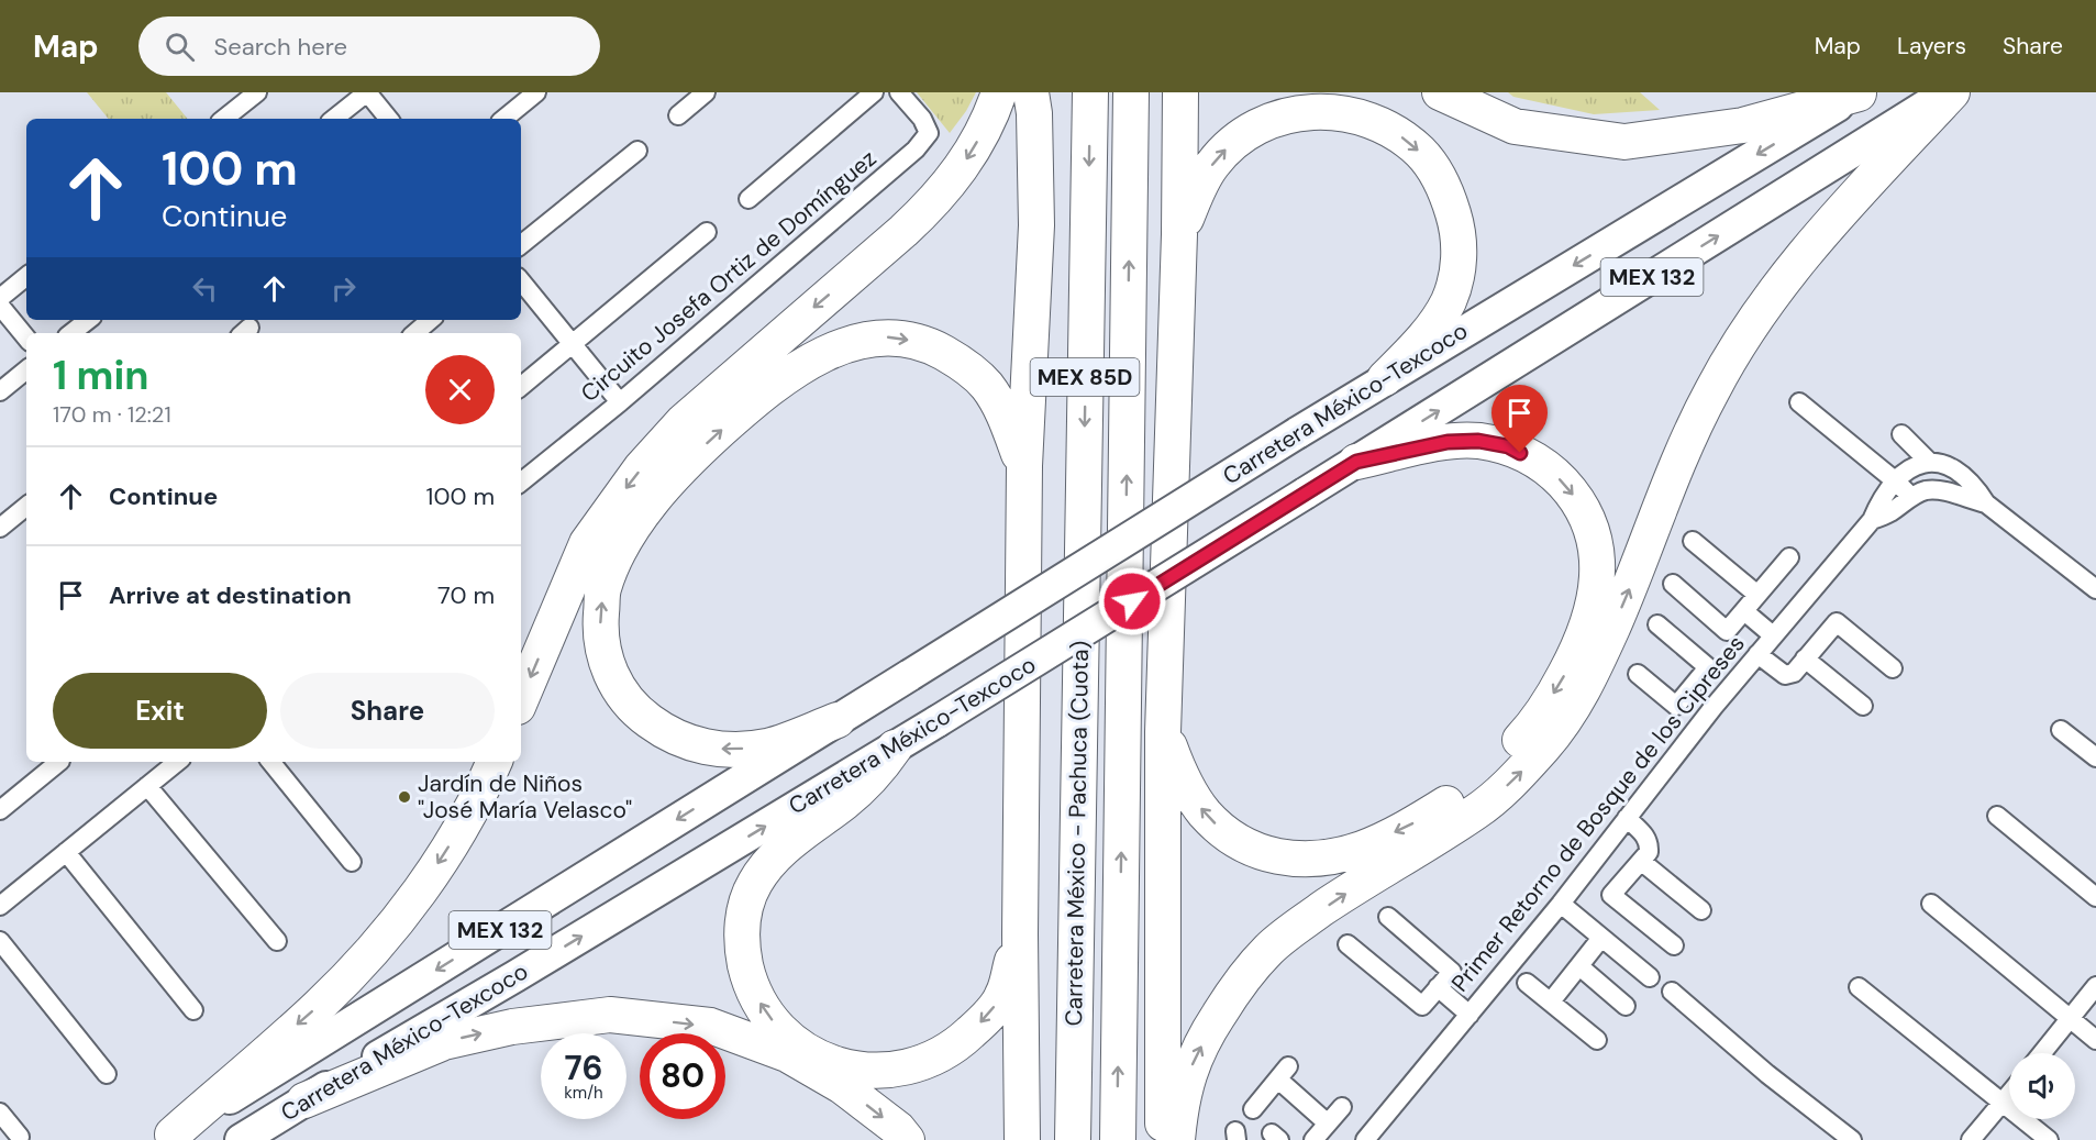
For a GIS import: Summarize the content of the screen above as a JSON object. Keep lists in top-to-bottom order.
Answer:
{
  "streets": {
    "highway": [
      "MEX 132",
      "MEX 85D",
      "Carretera México-Texcoco",
      "Carretera México - Pachuca (Cuota)"
    ],
    "street": ["Circuito Josefa Ortiz de Domínguez", "Primer Retorno de Bosque de los Cipreses"]
  },
  "places": ["Jardín de Niños \"José María Velasco\""],
  "page": {
    "header": "Map",
    "search": "Search here",
    "nav": ["Map", "Layers", "Share"],
    "turn": ["100 m", "Continue"],
    "heading": ["1 min", "170 m · 12:21"],
    "list": [
      {
        "name": "Continue",
        "value": "100 m"
      },
      {
        "name": "Arrive at destination",
        "value": "70 m"
      }
    ],
    "buttons": ["Exit", "Share"],
    "speed": "76 km/h",
    "limit": "80"
  }
}
